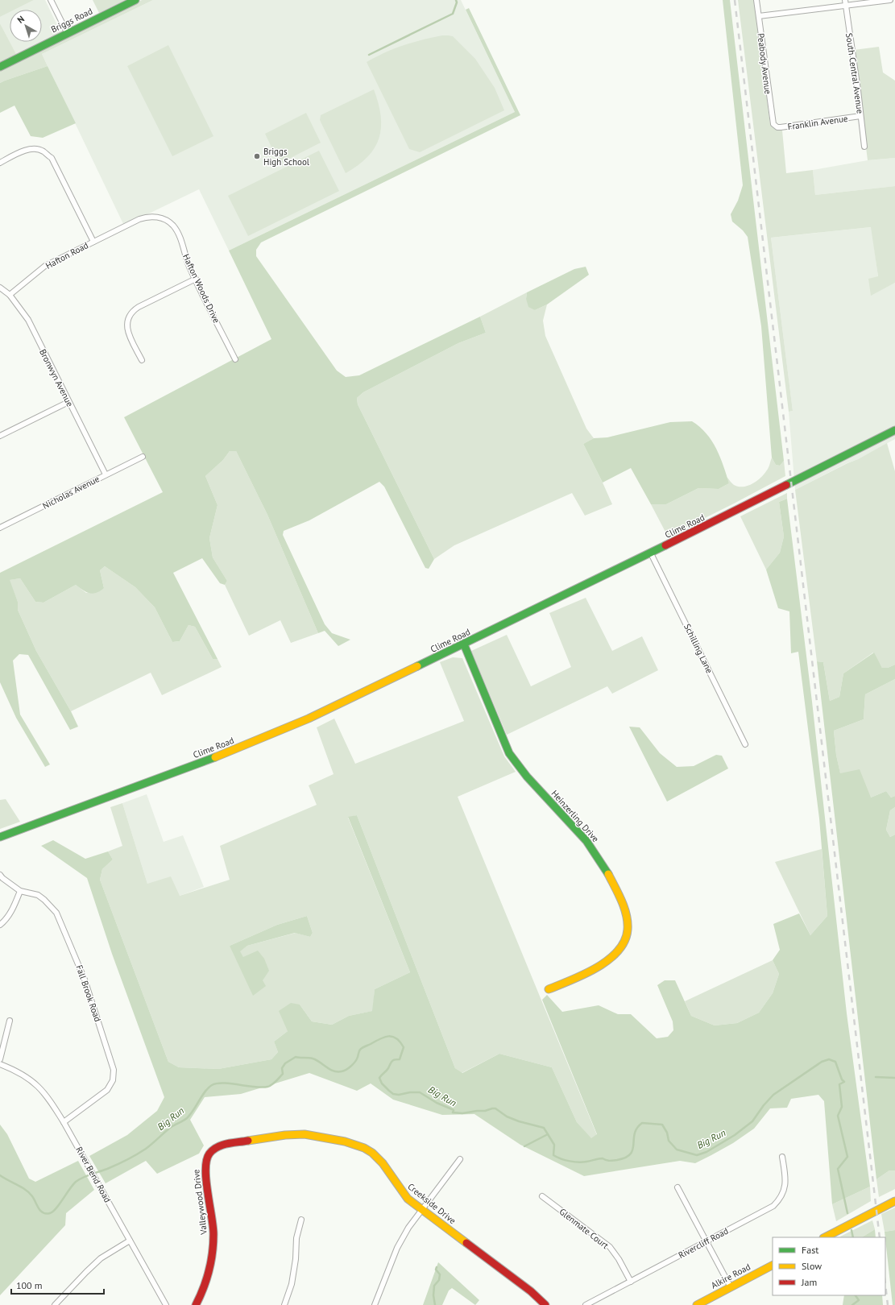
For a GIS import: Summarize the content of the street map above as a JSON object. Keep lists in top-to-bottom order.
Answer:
{
  "streets": {
    "main road": [
      "Briggs Road",
      "Clime Road",
      "Heinzerling Drive",
      "Valleywood Drive",
      "Creekside Drive",
      "Alkire Road"
    ],
    "street": [
      "Peabody Avenue",
      "South Central Avenue",
      "Franklin Avenue",
      "Hafton Road",
      "Hafton Woods Drive",
      "Bronwyn Avenue",
      "Nicholas Avenue",
      "Schilling Lane",
      "Fall Brook Road",
      "River Bend Road",
      "Glenmate Court",
      "Rivercliff Road"
    ]
  },
  "crossings": [
    ["Peabody Avenue", "Franklin Avenue"],
    ["South Central Avenue", "Franklin Avenue"],
    ["Hafton Road", "Hafton Woods Drive"],
    ["Hafton Road", "Bronwyn Avenue"],
    ["Bronwyn Avenue", "Nicholas Avenue"],
    ["Clime Road", "Schilling Lane"],
    ["Clime Road", "Heinzerling Drive"],
    ["Fall Brook Road", "River Bend Road"],
    ["Valleywood Drive", "Creekside Drive"],
    ["Glenmate Court", "Rivercliff Road"]
  ],
  "water": ["Big Run"],
  "places": ["Briggs High School"],
  "legend": ["Fast", "Slow", "Jam"],
  "scale_bar": "100 m",
  "north": "top left"
}
